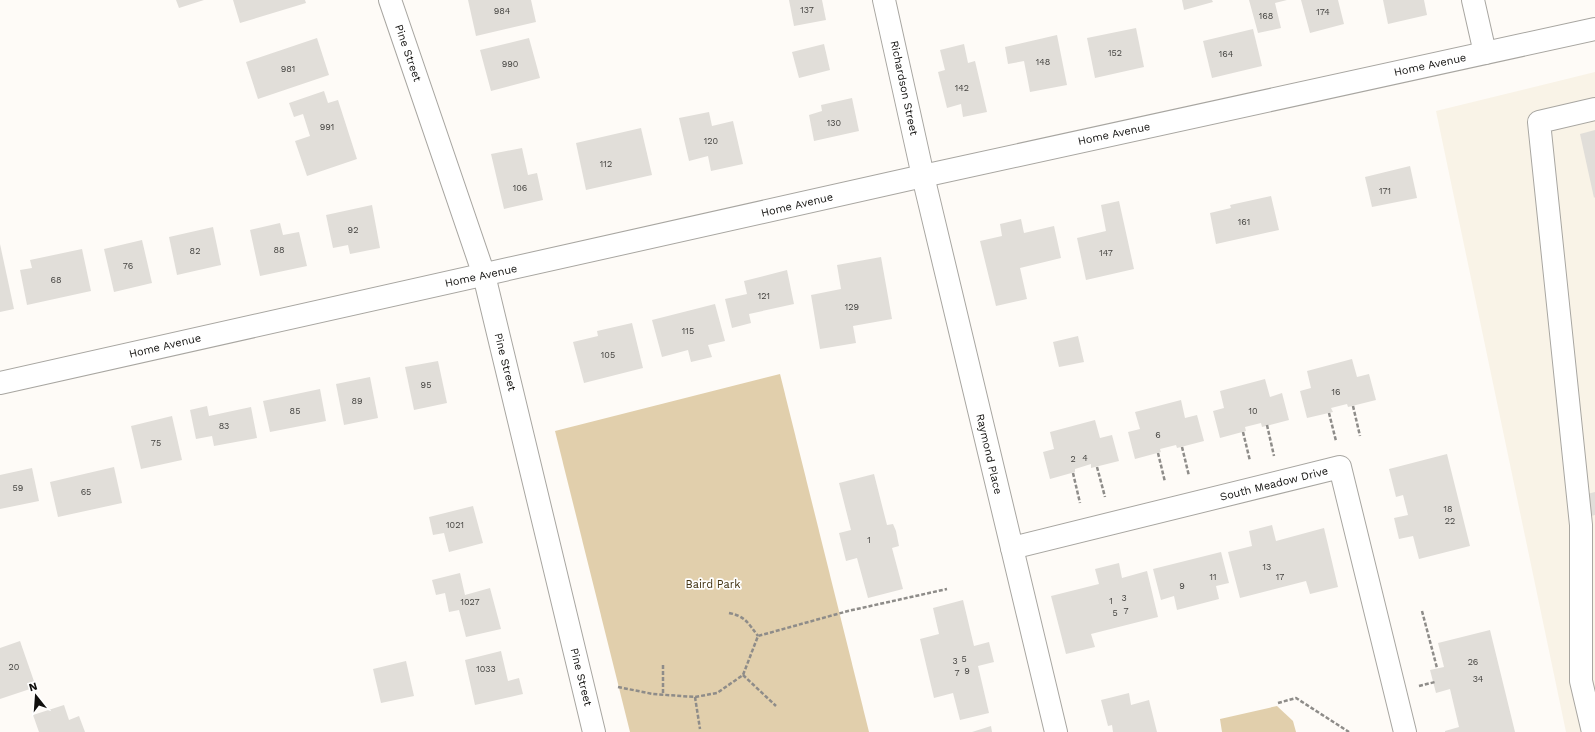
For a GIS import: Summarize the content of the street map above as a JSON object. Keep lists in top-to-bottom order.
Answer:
{
  "streets": {
    "main road": [
      "Pine Street",
      "Home Avenue",
      "Richardson Street",
      "Raymond Place",
      "South Meadow Drive"
    ]
  },
  "crossings": [
    ["Pine Street", "Home Avenue"],
    ["Home Avenue", "Richardson Street"],
    ["Home Avenue", "Raymond Place"],
    ["Richardson Street", "Raymond Place"],
    ["Raymond Place", "South Meadow Drive"]
  ],
  "parks": ["Baird Park"],
  "house_numbers": [
    "137",
    "984",
    "174",
    "168",
    "152",
    "164",
    "148",
    "990",
    "981",
    "142",
    "130",
    "991",
    "120",
    "112",
    "106",
    "171",
    "161",
    "92",
    "88",
    "82",
    "147",
    "76",
    "68",
    "121",
    "129",
    "115",
    "105",
    "95",
    "16",
    "89",
    "85",
    "10",
    "83",
    "6",
    "75",
    "4",
    "2",
    "59",
    "65",
    "18",
    "22",
    "1021",
    "1",
    "13",
    "11",
    "17",
    "9",
    "3",
    "1",
    "1027",
    "7",
    "5",
    "5",
    "3",
    "26",
    "20",
    "1033",
    "9",
    "7",
    "34"
  ],
  "north": "top"
}
